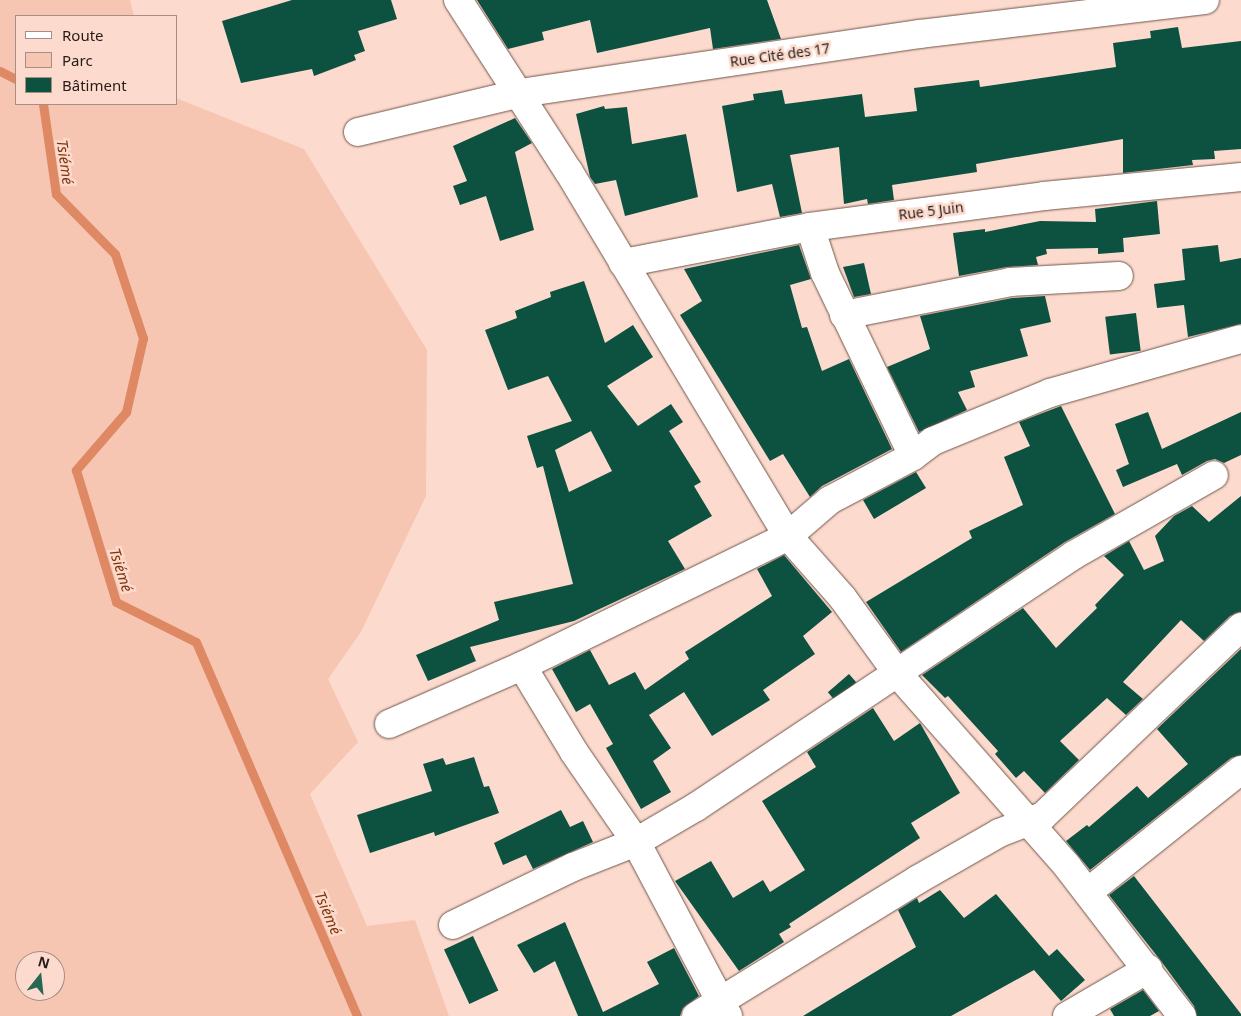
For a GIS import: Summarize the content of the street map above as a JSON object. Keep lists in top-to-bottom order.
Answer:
{
  "streets": {
    "street": ["Rue Cité des 17", "Rue 5 Juin"]
  },
  "water": ["Tsiémé"],
  "legend": ["Route", "Parc", "Bâtiment"],
  "north": "top"
}
